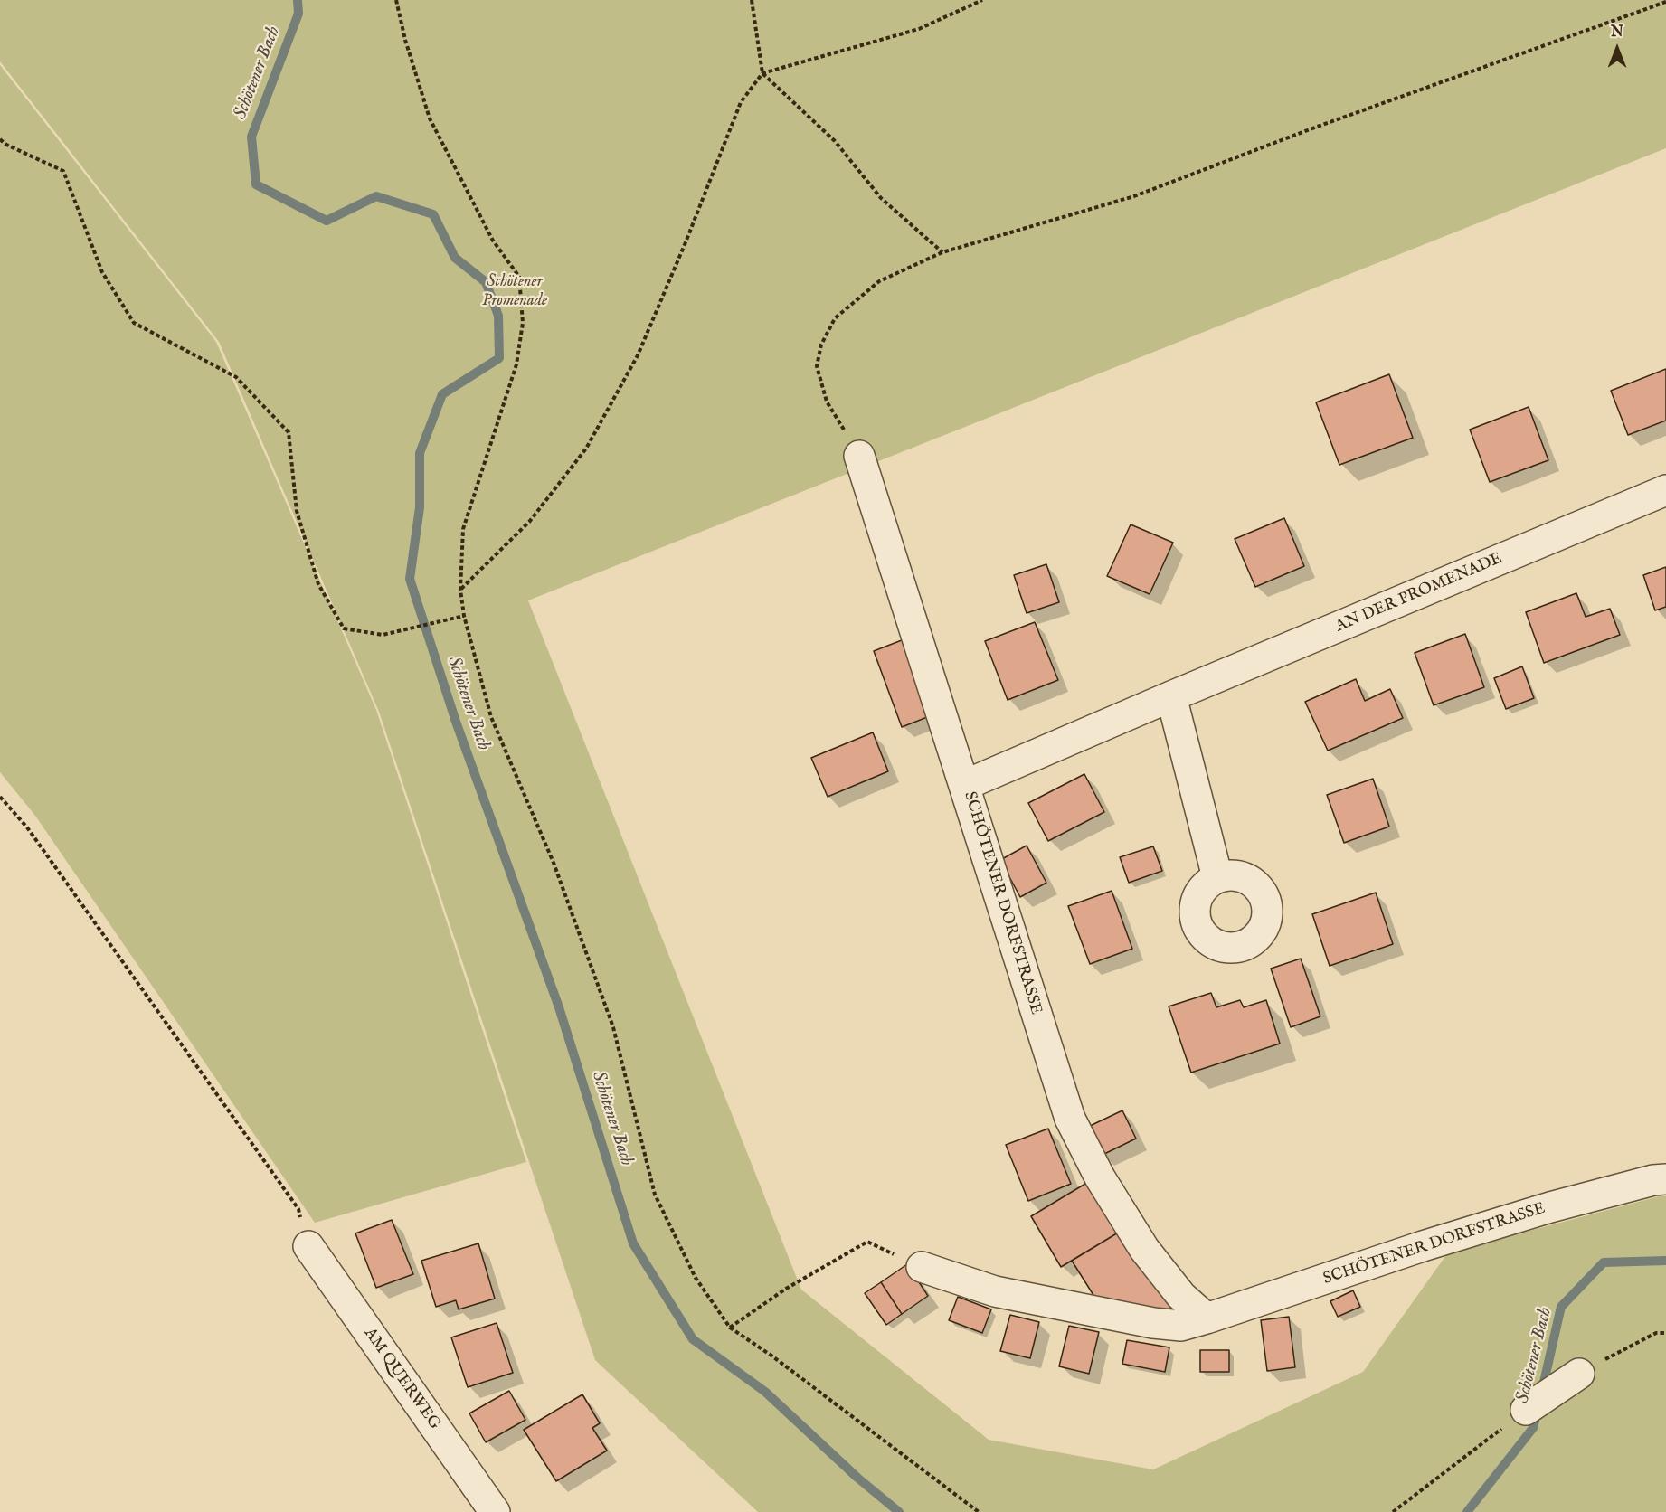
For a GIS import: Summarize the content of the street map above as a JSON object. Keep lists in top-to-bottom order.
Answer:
{
  "streets": {
    "street": ["AN DER PROMENADE", "SCHÖTENER DORFSTRASSE", "AM QUERWEG"]
  },
  "crossings": [
    ["AN DER PROMENADE", "SCHÖTENER DORFSTRASSE"]
  ],
  "water": ["Schötener Bach"],
  "parks": ["Schötener Promenade"],
  "north": "top"
}
